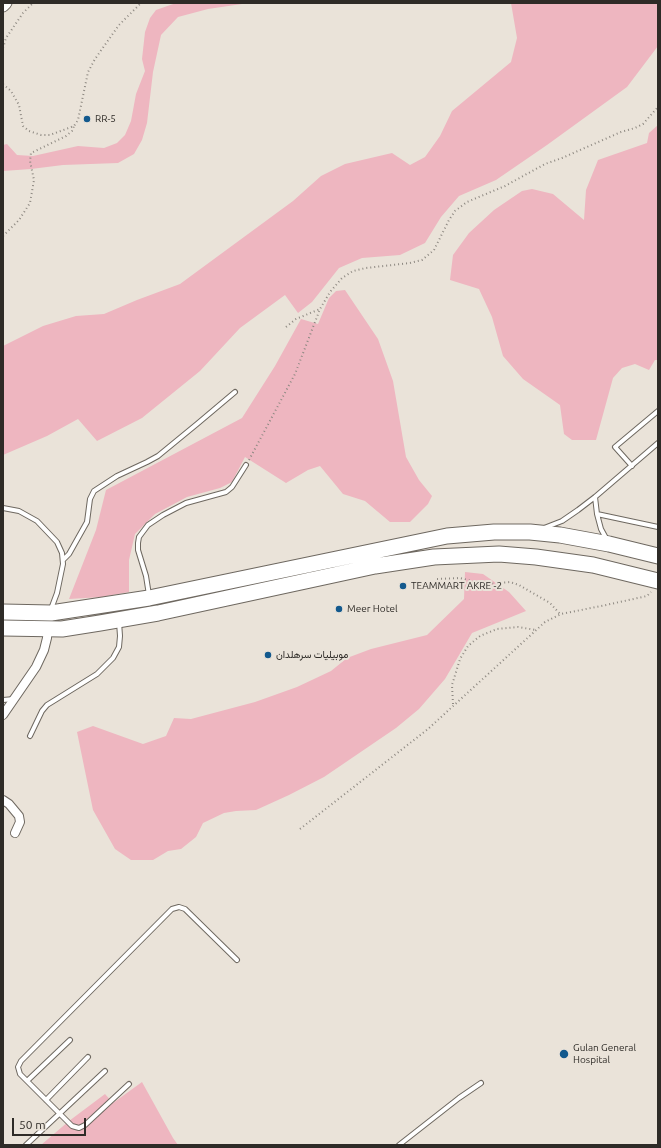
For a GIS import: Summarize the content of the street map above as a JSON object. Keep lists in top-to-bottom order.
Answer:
{
  "places": [
    "RR-5",
    "TEAMMART AKRE -2",
    "Meer Hotel",
    "موبيليات سرهلدان",
    "Gulan General Hospital"
  ],
  "scale_bar": "50 m"
}
